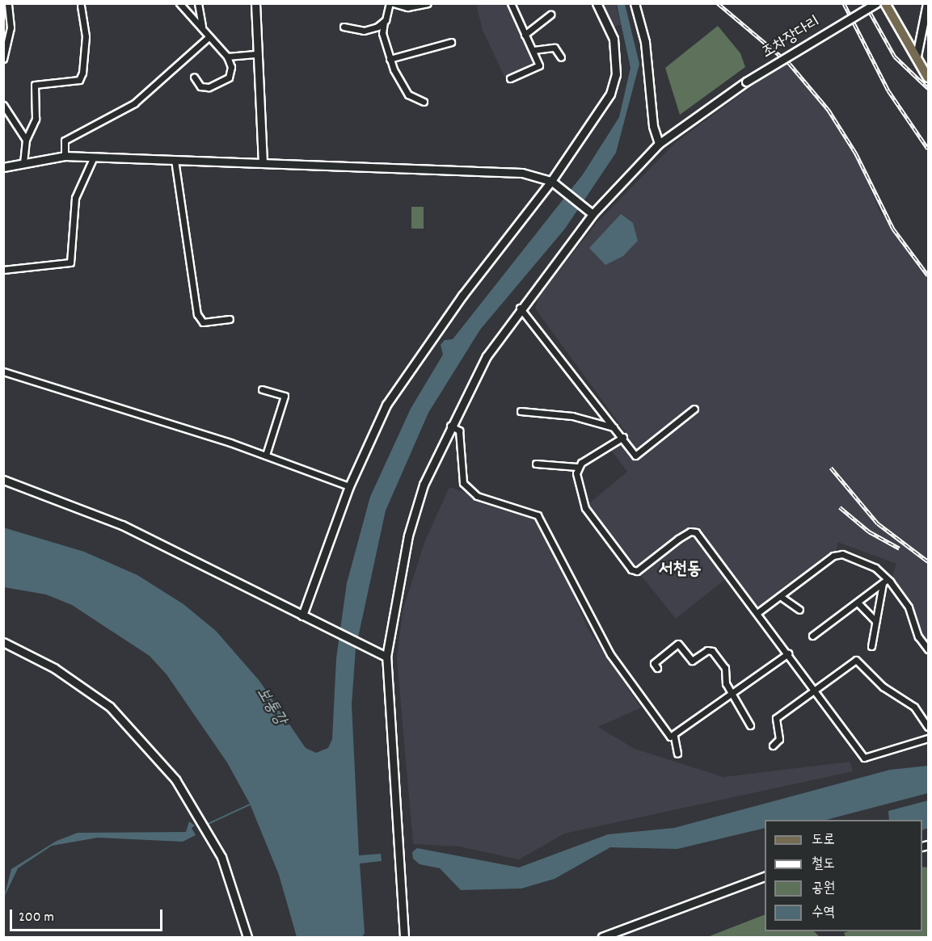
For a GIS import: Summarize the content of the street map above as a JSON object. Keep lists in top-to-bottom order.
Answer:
{
  "streets": {
    "street": ["조차장다리"]
  },
  "districts": ["서천동"],
  "water": ["보통강"],
  "legend": [
    "도로",
    "철도",
    "공원",
    "수역"
  ],
  "scale_bar": "200 m"
}
